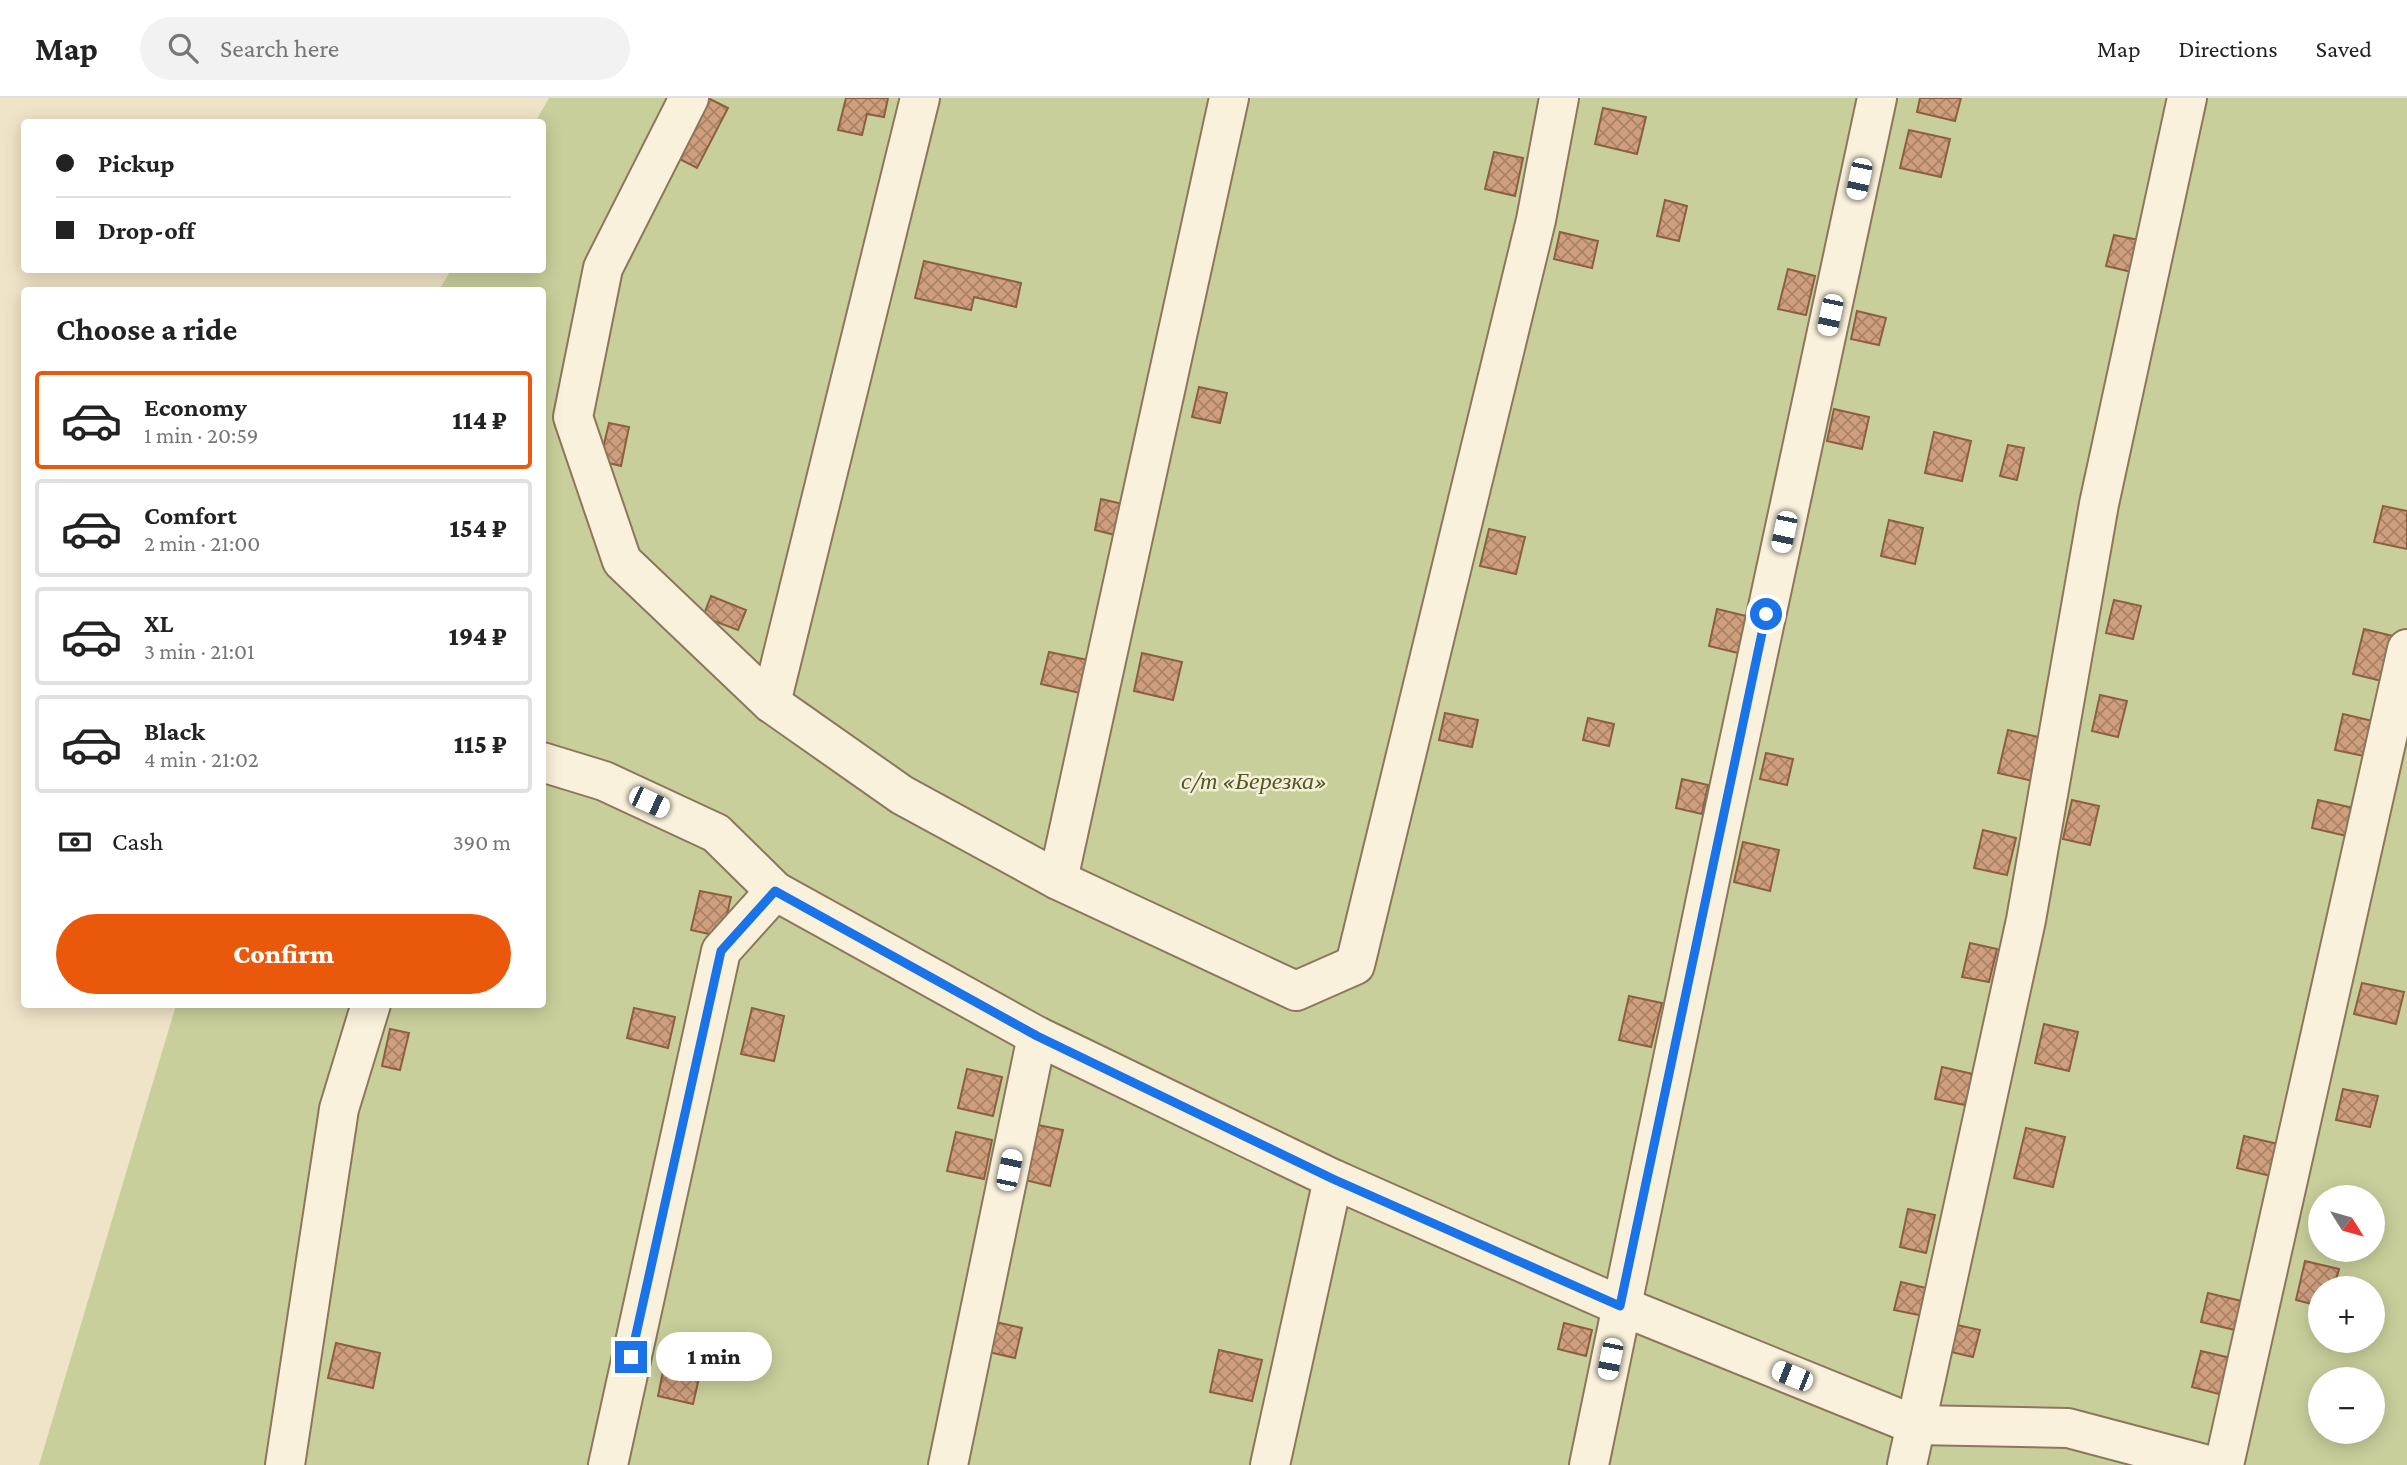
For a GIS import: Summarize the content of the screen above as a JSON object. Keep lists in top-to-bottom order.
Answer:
{
  "parks": ["с/т «Березка»"],
  "north": "bottom right",
  "page": {
    "header": "Map",
    "search": "Search here",
    "nav": ["Map", "Directions", "Saved"],
    "banner": ["Pickup", "Drop-off"],
    "heading": "Choose a ride",
    "list": [
      {
        "name": "Economy",
        "note": "1 min · 20:59",
        "value": "114 ₽"
      },
      {
        "name": "Comfort",
        "note": "2 min · 21:00",
        "value": "154 ₽"
      },
      {
        "name": "XL",
        "note": "3 min · 21:01",
        "value": "194 ₽"
      },
      {
        "name": "Black",
        "note": "4 min · 21:02",
        "value": "115 ₽"
      }
    ],
    "pay": ["Cash", "390 m"],
    "buttons": "Confirm",
    "map_buttons": ["+", "−"],
    "bubble": "1 min"
  }
}
